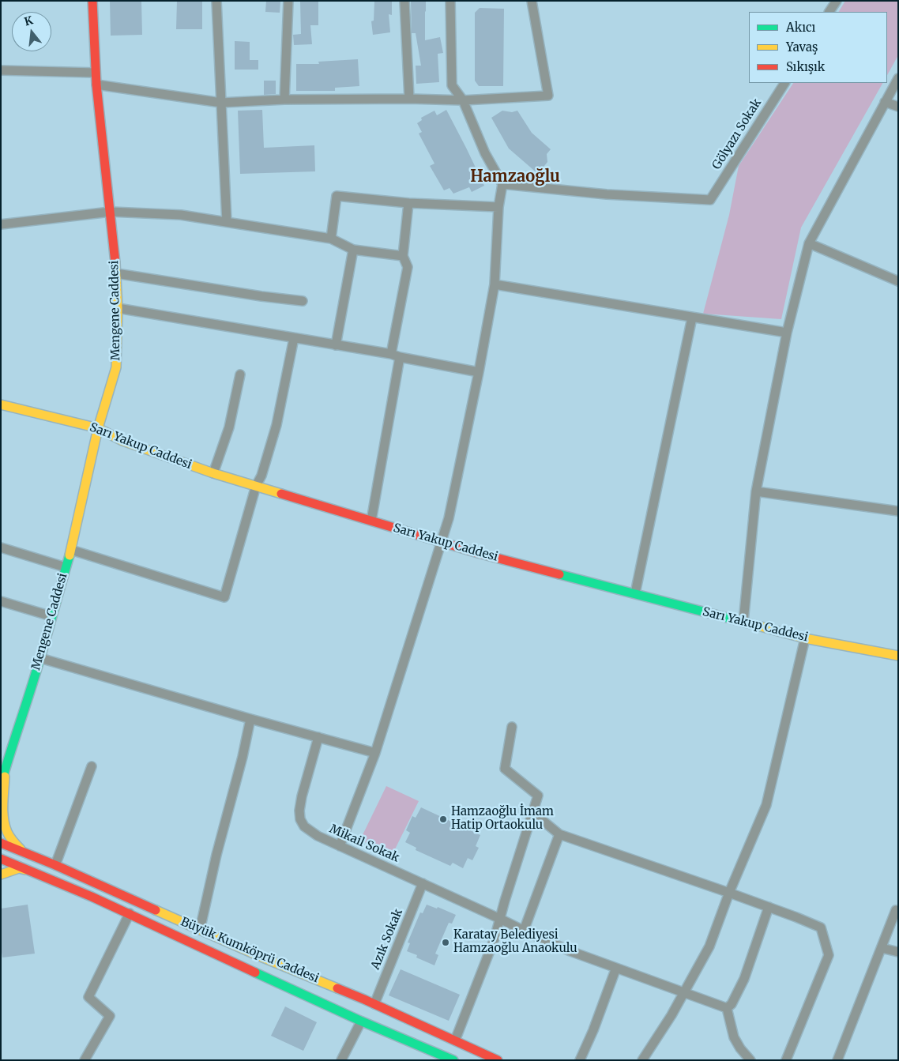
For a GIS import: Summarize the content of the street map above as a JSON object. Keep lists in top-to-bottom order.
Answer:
{
  "streets": {
    "street": [
      "Gölyazı Sokak",
      "Mengene Caddesi",
      "Sarı Yakup Caddesi",
      "Mikail Sokak",
      "Azık Sokak",
      "Büyük Kumköprü Caddesi"
    ]
  },
  "crossings": [
    ["Mengene Caddesi", "Sarı Yakup Caddesi"],
    ["Mikail Sokak", "Azık Sokak"],
    ["Azık Sokak", "Büyük Kumköprü Caddesi"]
  ],
  "districts": ["Hamzaoğlu"],
  "places": ["Hamzaoğlu İmam Hatip Ortaokulu", "Karatay Belediyesi Hamzaoğlu Anaokulu"],
  "legend": ["Akıcı", "Yavaş", "Sıkışık"],
  "north": "top"
}
